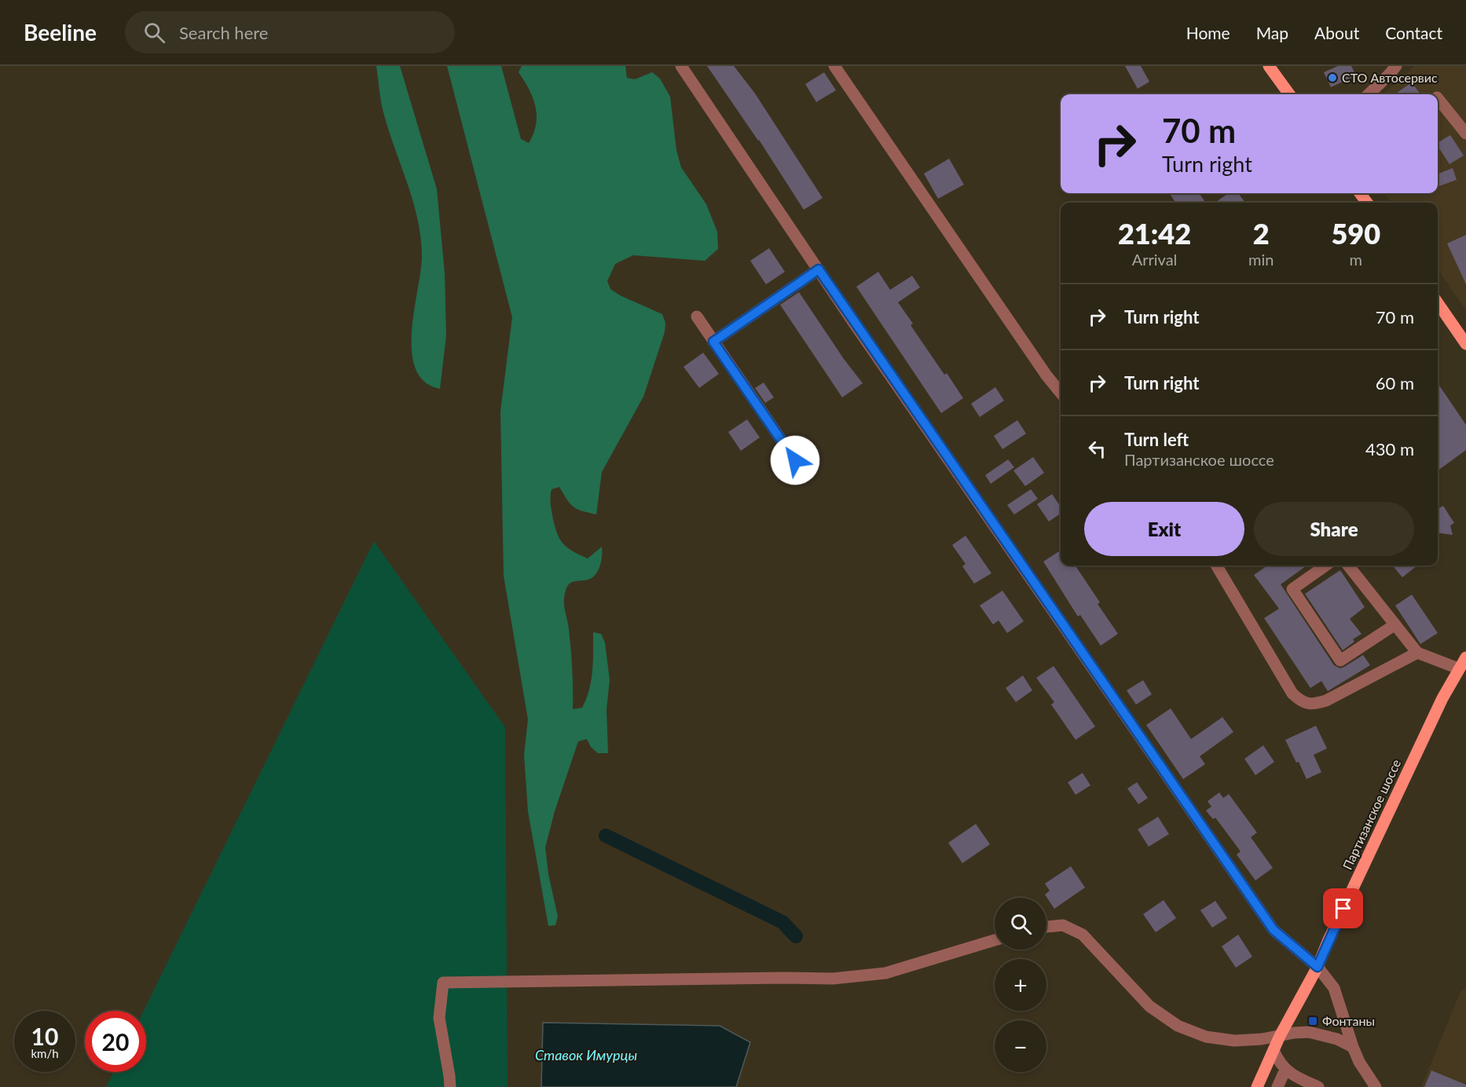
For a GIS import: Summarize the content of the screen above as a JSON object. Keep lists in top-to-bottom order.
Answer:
{
  "streets": {
    "main road": ["Партизанское шоссе"]
  },
  "water": ["Ставок Имурцы"],
  "places": {
    "other": ["СТО Автосервис"],
    "transit": ["Фонтаны"]
  },
  "page": {
    "header": "Beeline",
    "search": "Search here",
    "nav": [
      "Home",
      "Map",
      "About",
      "Contact"
    ],
    "turn": ["70 m", "Turn right"],
    "eta": [
      "21:42",
      "Arrival",
      "2",
      "min",
      "590",
      "m"
    ],
    "list": [
      {
        "name": "Turn right",
        "value": "70 m"
      },
      {
        "name": "Turn right",
        "value": "60 m"
      },
      {
        "name": "Turn left",
        "note": "Партизанское шоссе",
        "value": "430 m"
      }
    ],
    "buttons": ["Exit", "Share"],
    "map_buttons": ["+", "−"],
    "speed": "10 km/h",
    "limit": "20"
  }
}
